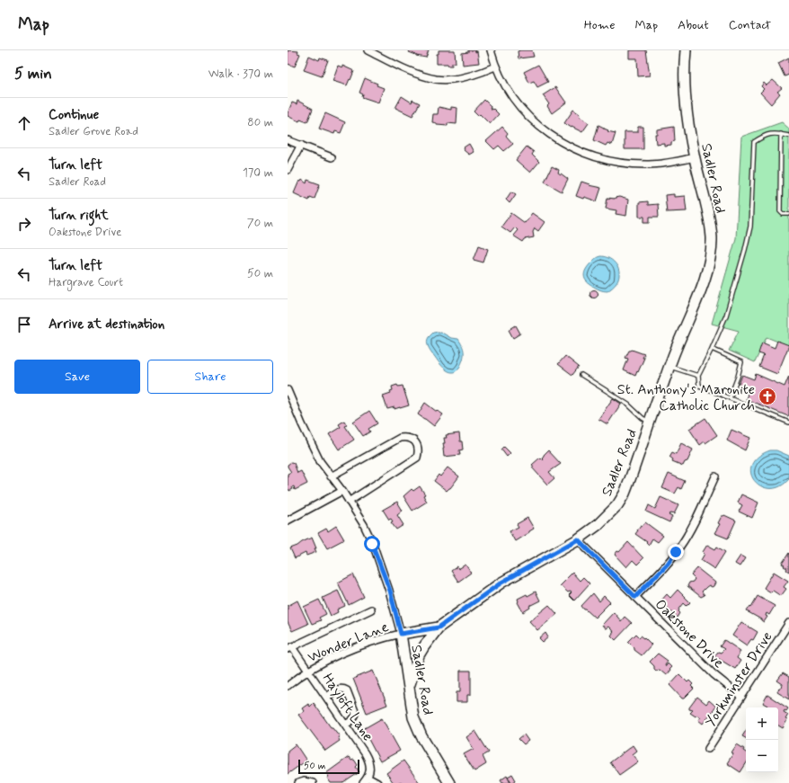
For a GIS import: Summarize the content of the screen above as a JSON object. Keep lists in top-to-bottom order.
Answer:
{
  "streets": {
    "street": [
      "Sadler Road",
      "Oakstone Drive",
      "Wonder Lane",
      "Yorkminster Drive",
      "Hayloft Lane"
    ]
  },
  "crossings": [
    ["Sadler Road", "Oakstone Drive"],
    ["Sadler Road", "Wonder Lane"],
    ["Oakstone Drive", "Yorkminster Drive"],
    ["Wonder Lane", "Hayloft Lane"]
  ],
  "places": {
    "church": ["St. Anthony's Maronite Catholic Church"]
  },
  "scale_bar": "50 m",
  "page": {
    "header": "Map",
    "nav": [
      "Home",
      "Map",
      "About",
      "Contact"
    ],
    "heading": ["5 min", "Walk · 370 m"],
    "list": [
      ["Continue", "Sadler Grove Road", "80 m"],
      ["Turn left", "Sadler Road", "170 m"],
      ["Turn right", "Oakstone Drive", "70 m"],
      ["Turn left", "Hargrave Court", "50 m"],
      "Arrive at destination"
    ],
    "buttons": ["Save", "Share"],
    "map_buttons": ["+", "−"],
    "scale": "50 m"
  }
}
